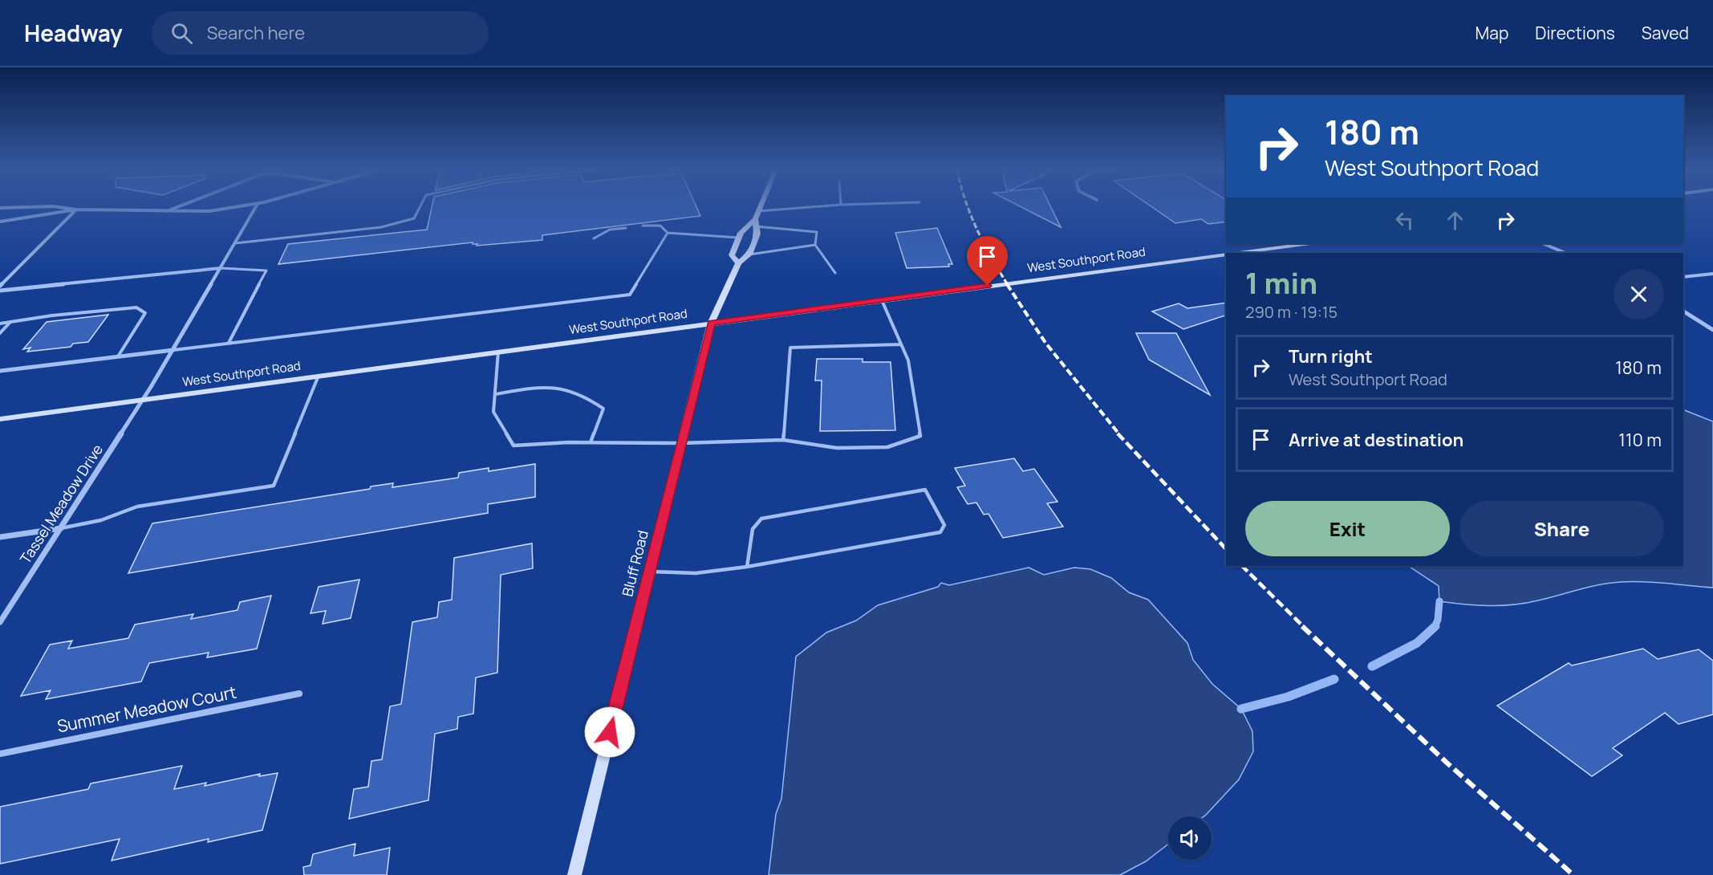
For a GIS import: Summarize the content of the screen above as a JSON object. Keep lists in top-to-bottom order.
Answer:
{
  "streets": {
    "main road": ["West Southport Road", "Bluff Road"],
    "street": ["Tassel Meadow Drive", "Summer Meadow Court"]
  },
  "crossings": [
    ["West Southport Road", "Tassel Meadow Drive"],
    ["West Southport Road", "Bluff Road"]
  ],
  "page": {
    "header": "Headway",
    "search": "Search here",
    "nav": ["Map", "Directions", "Saved"],
    "turn": ["180 m", "West Southport Road"],
    "heading": ["1 min", "290 m · 19:15"],
    "list": [
      {
        "name": "Turn right",
        "note": "West Southport Road",
        "value": "180 m"
      },
      {
        "name": "Arrive at destination",
        "value": "110 m"
      }
    ],
    "buttons": ["Exit", "Share"]
  }
}
